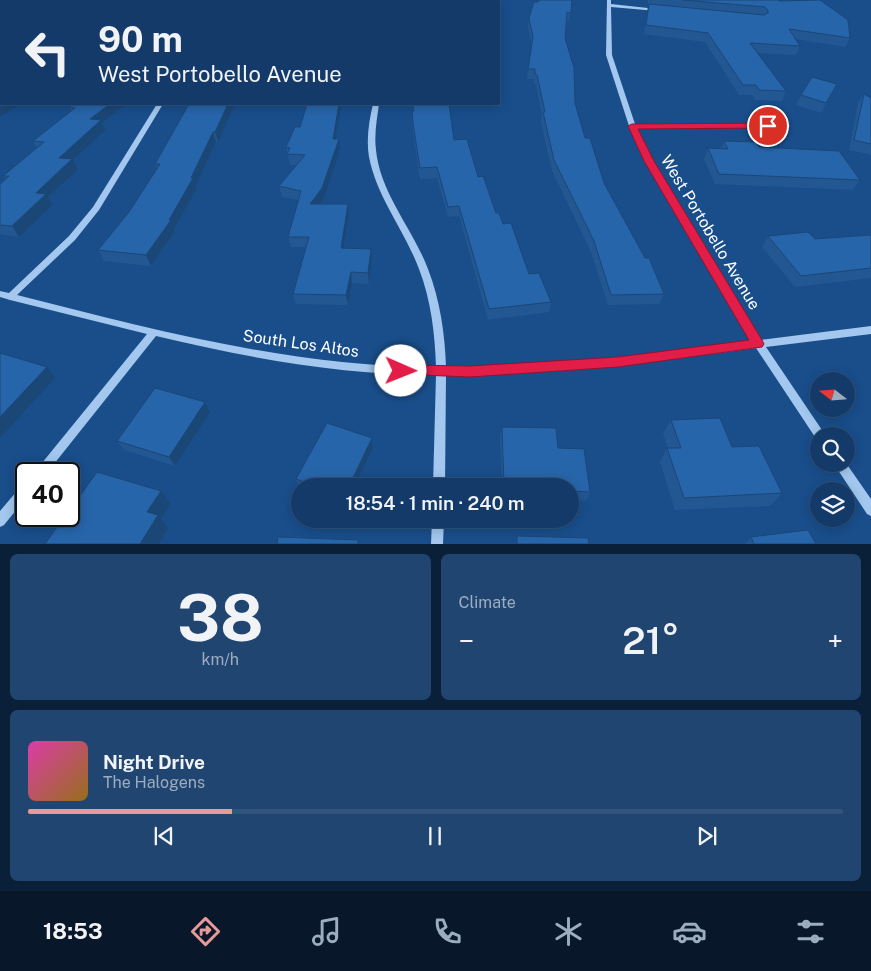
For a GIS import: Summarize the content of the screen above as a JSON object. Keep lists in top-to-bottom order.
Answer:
{
  "streets": {
    "street": ["West Portobello Avenue", "South Los Altos"]
  },
  "crossings": [
    ["West Portobello Avenue", "South Los Altos"]
  ],
  "north": "left",
  "page": {
    "turn": ["90 m", "West Portobello Avenue"],
    "limit": "40",
    "trip": "18:54 · 1 min · 240 m",
    "tile": [
      ["38", "km/h"],
      "Climate"
    ],
    "heat": ["−", "21°", "+"],
    "song": ["Night Drive", "The Halogens"],
    "tabs": "18:53"
  }
}
